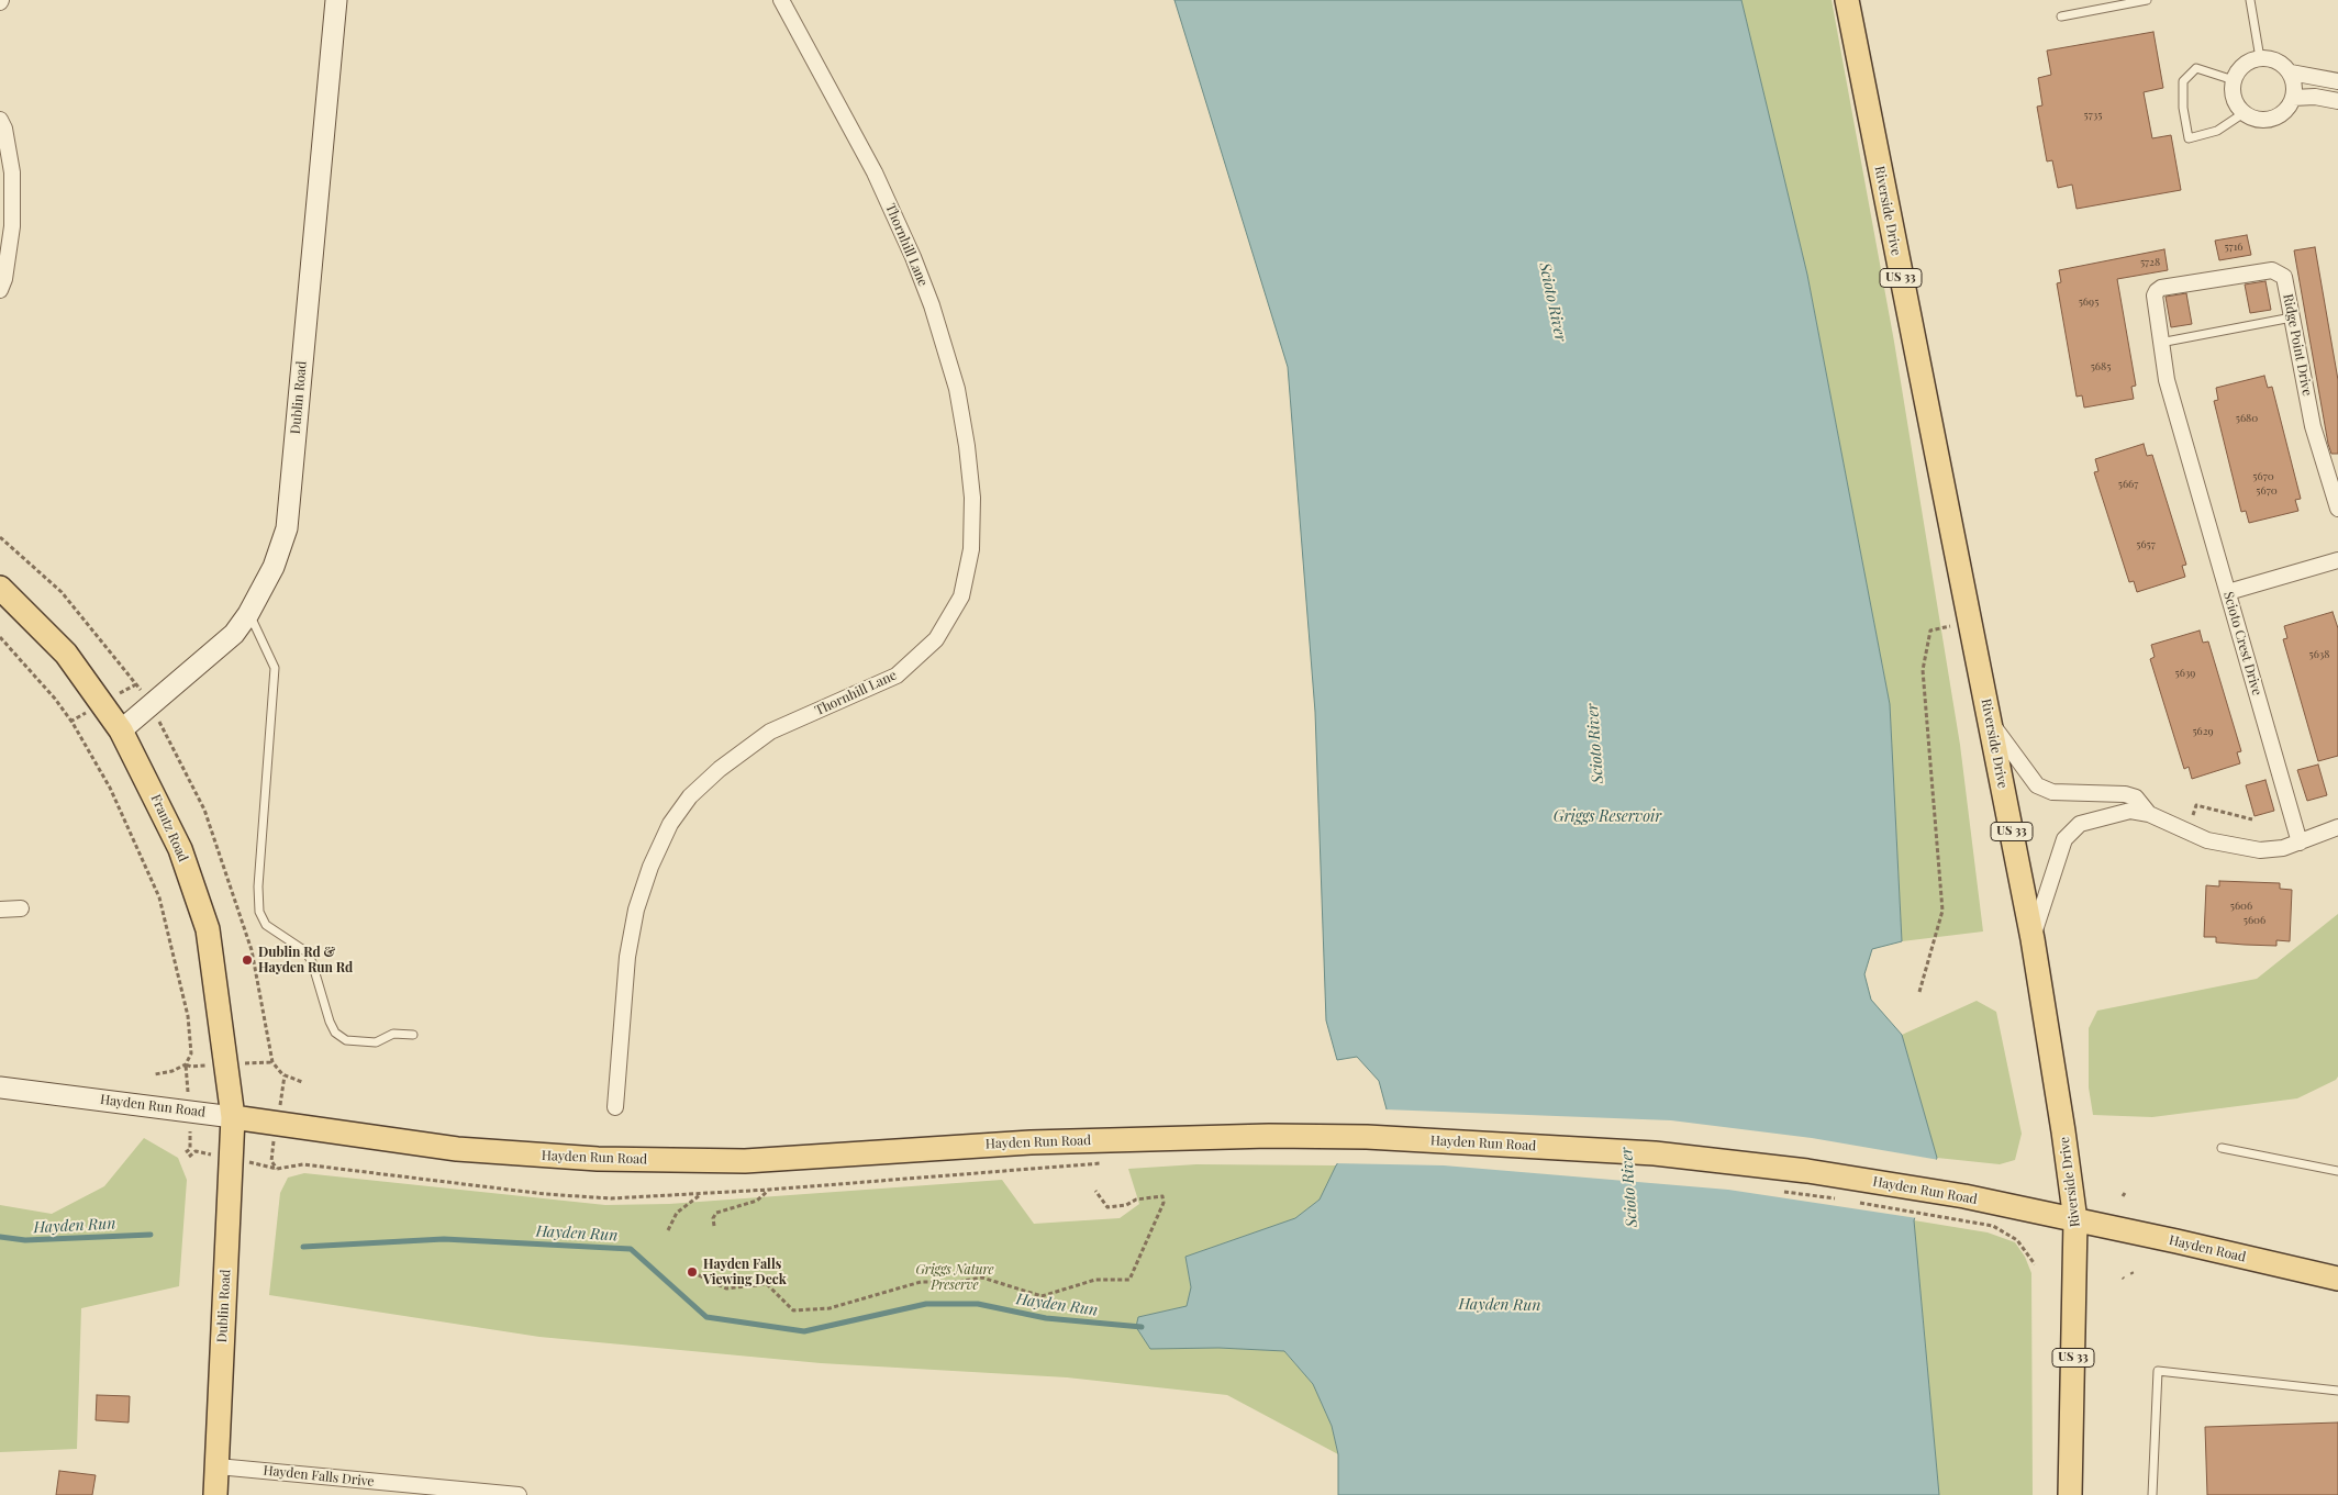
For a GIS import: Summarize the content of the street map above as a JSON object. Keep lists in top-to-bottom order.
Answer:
{
  "streets": {
    "main road": [
      "Riverside Drive",
      "US 33",
      "Dublin Road",
      "Frantz Road",
      "Hayden Run Road",
      "Hayden Road"
    ],
    "street": [
      "Thornhill Lane",
      "Ridge Point Drive",
      "Scioto Crest Drive",
      "Hayden Falls Drive"
    ]
  },
  "crossings": [
    ["Riverside Drive", "Hayden Run Road"],
    ["Riverside Drive", "Hayden Road"],
    ["Ridge Point Drive", "Scioto Crest Drive"],
    ["Dublin Road", "Frantz Road"],
    ["Dublin Road", "Hayden Run Road"],
    ["Dublin Road", "Hayden Falls Drive"],
    ["Frantz Road", "Hayden Run Road"],
    ["Hayden Run Road", "Hayden Road"]
  ],
  "water": ["Scioto River", "Griggs Reservoir", "Hayden Run"],
  "parks": ["Griggs Nature Preserve"],
  "places": ["Dublin Rd & Hayden Run Rd", "Hayden Falls Viewing Deck"],
  "house_numbers": [
    "5735",
    "5716",
    "5728",
    "5695",
    "5685",
    "5680",
    "5670",
    "5667",
    "5670",
    "5657",
    "5638",
    "5639",
    "5629",
    "5606",
    "5606"
  ]
}
